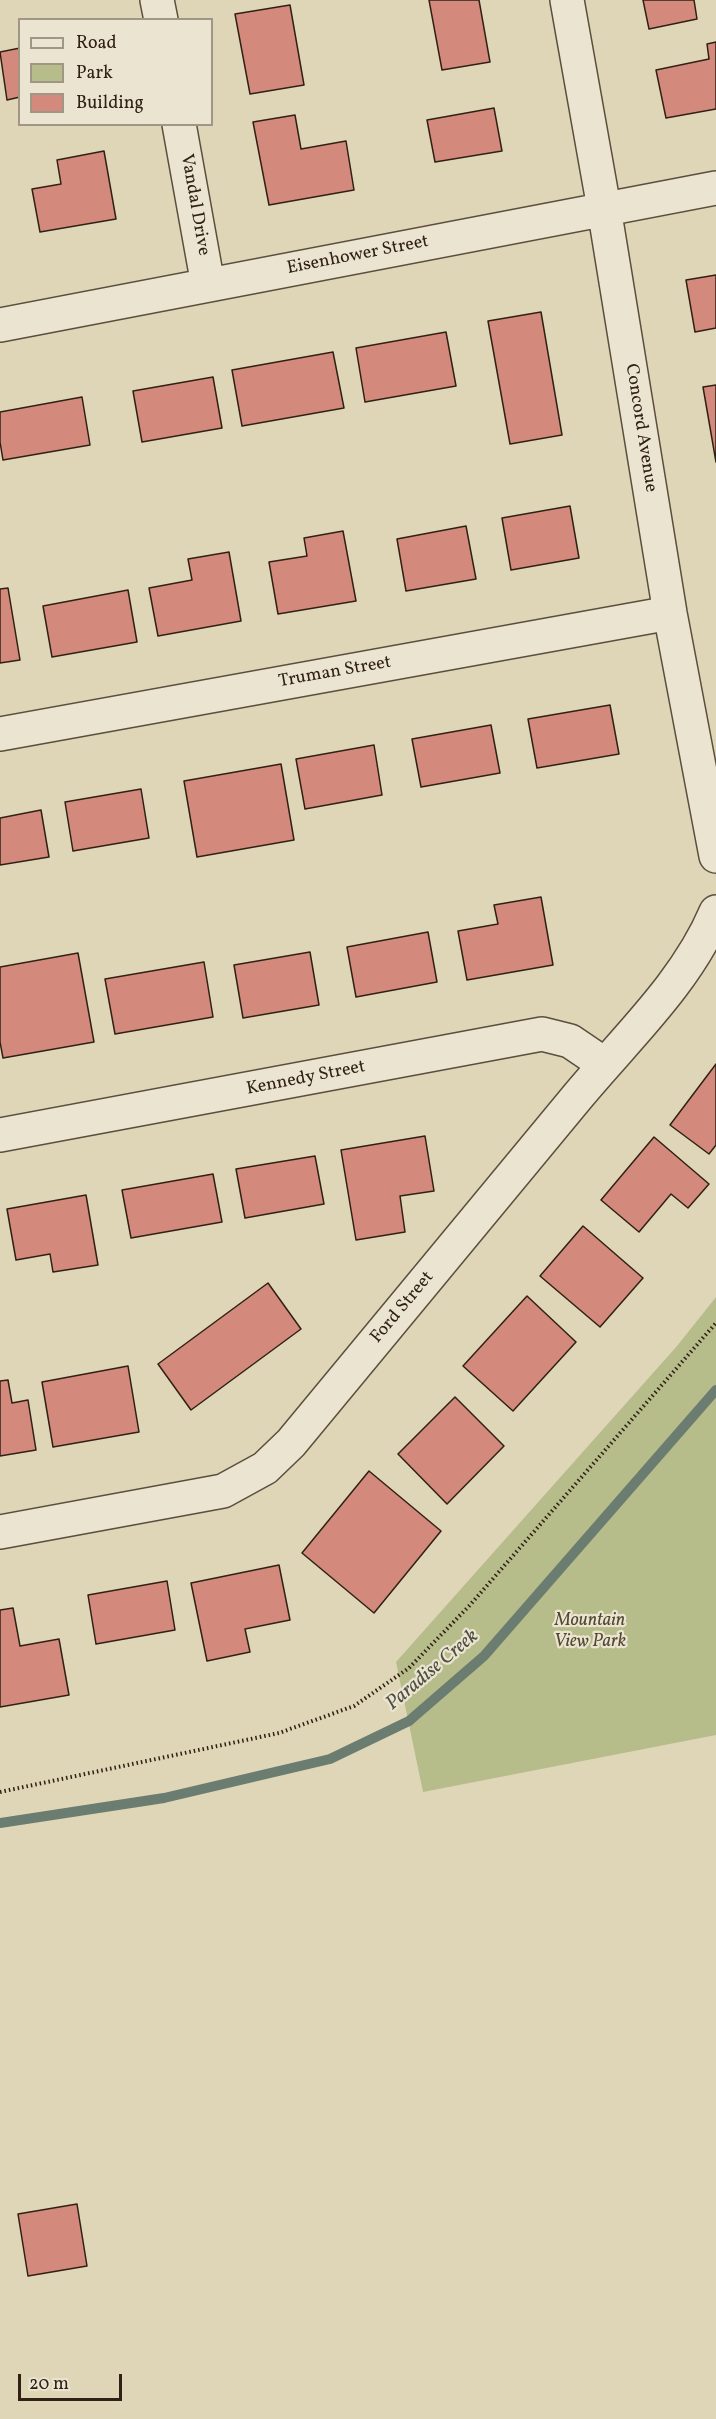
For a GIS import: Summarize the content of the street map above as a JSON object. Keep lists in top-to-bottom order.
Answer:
{
  "streets": {
    "street": [
      "Vandal Drive",
      "Eisenhower Street",
      "Concord Avenue",
      "Truman Street",
      "Kennedy Street",
      "Ford Street"
    ]
  },
  "crossings": [
    ["Vandal Drive", "Eisenhower Street"],
    ["Eisenhower Street", "Concord Avenue"],
    ["Concord Avenue", "Truman Street"],
    ["Kennedy Street", "Ford Street"]
  ],
  "water": ["Paradise Creek"],
  "parks": ["Mountain View Park"],
  "legend": ["Road", "Park", "Building"],
  "scale_bar": "20 m"
}
